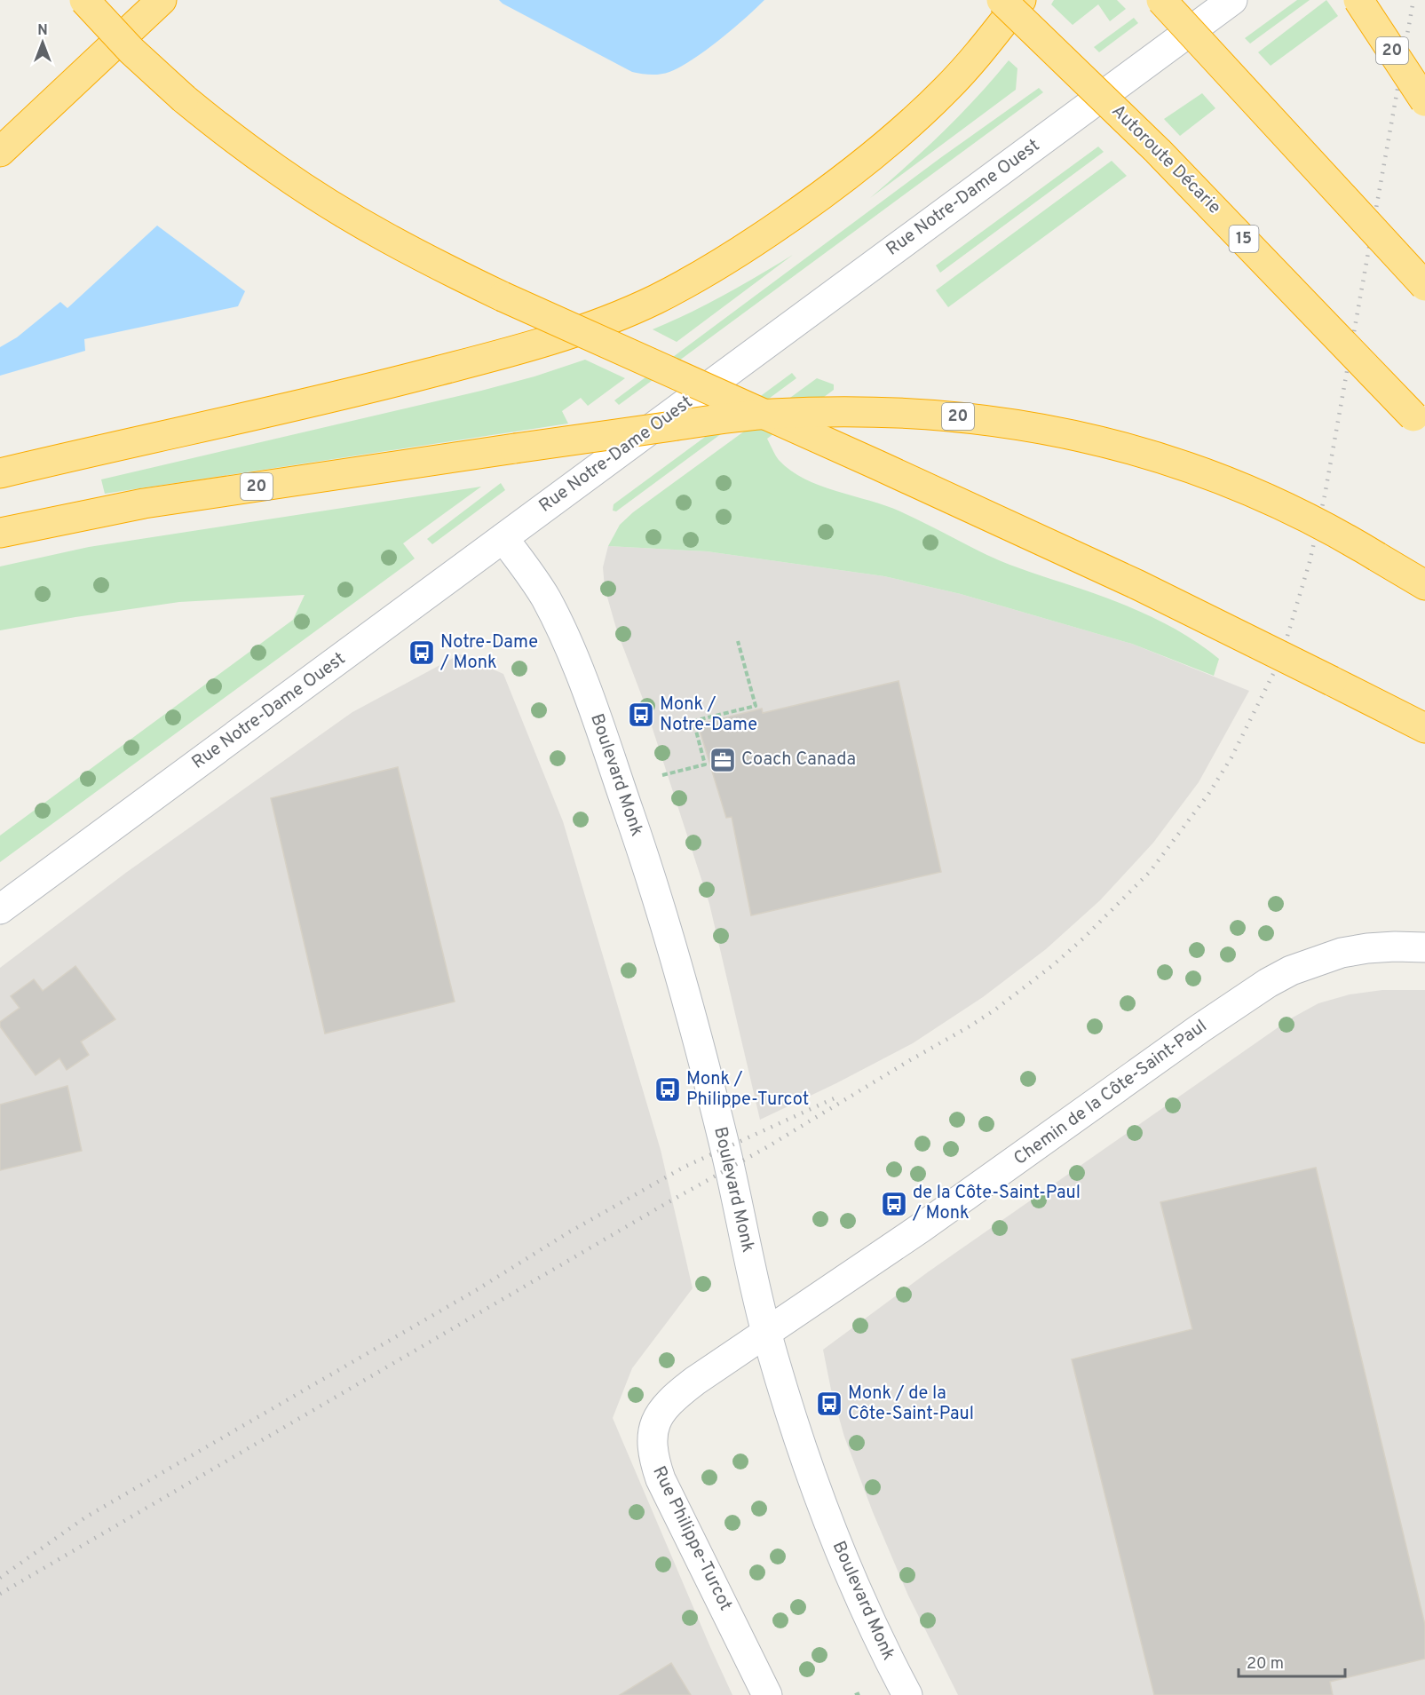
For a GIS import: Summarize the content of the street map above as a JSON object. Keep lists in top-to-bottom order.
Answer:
{
  "streets": {
    "highway": ["20", "Autoroute Décarie", "15"],
    "street": [
      "Rue Notre-Dame Ouest",
      "Boulevard Monk",
      "Chemin de la Côte-Saint-Paul",
      "Rue Philippe-Turcot"
    ]
  },
  "crossings": [
    ["Rue Notre-Dame Ouest", "Boulevard Monk"],
    ["Boulevard Monk", "Chemin de la Côte-Saint-Paul"],
    ["Boulevard Monk", "Rue Philippe-Turcot"],
    ["Chemin de la Côte-Saint-Paul", "Rue Philippe-Turcot"]
  ],
  "places": {
    "bus stop": [
      "Notre-Dame / Monk",
      "Monk / Notre-Dame",
      "Monk / Philippe-Turcot",
      "de la Côte-Saint-Paul / Monk",
      "Monk / de la Côte-Saint-Paul"
    ],
    "office": ["Coach Canada"]
  },
  "scale_bar": "20 m",
  "north": "top"
}
